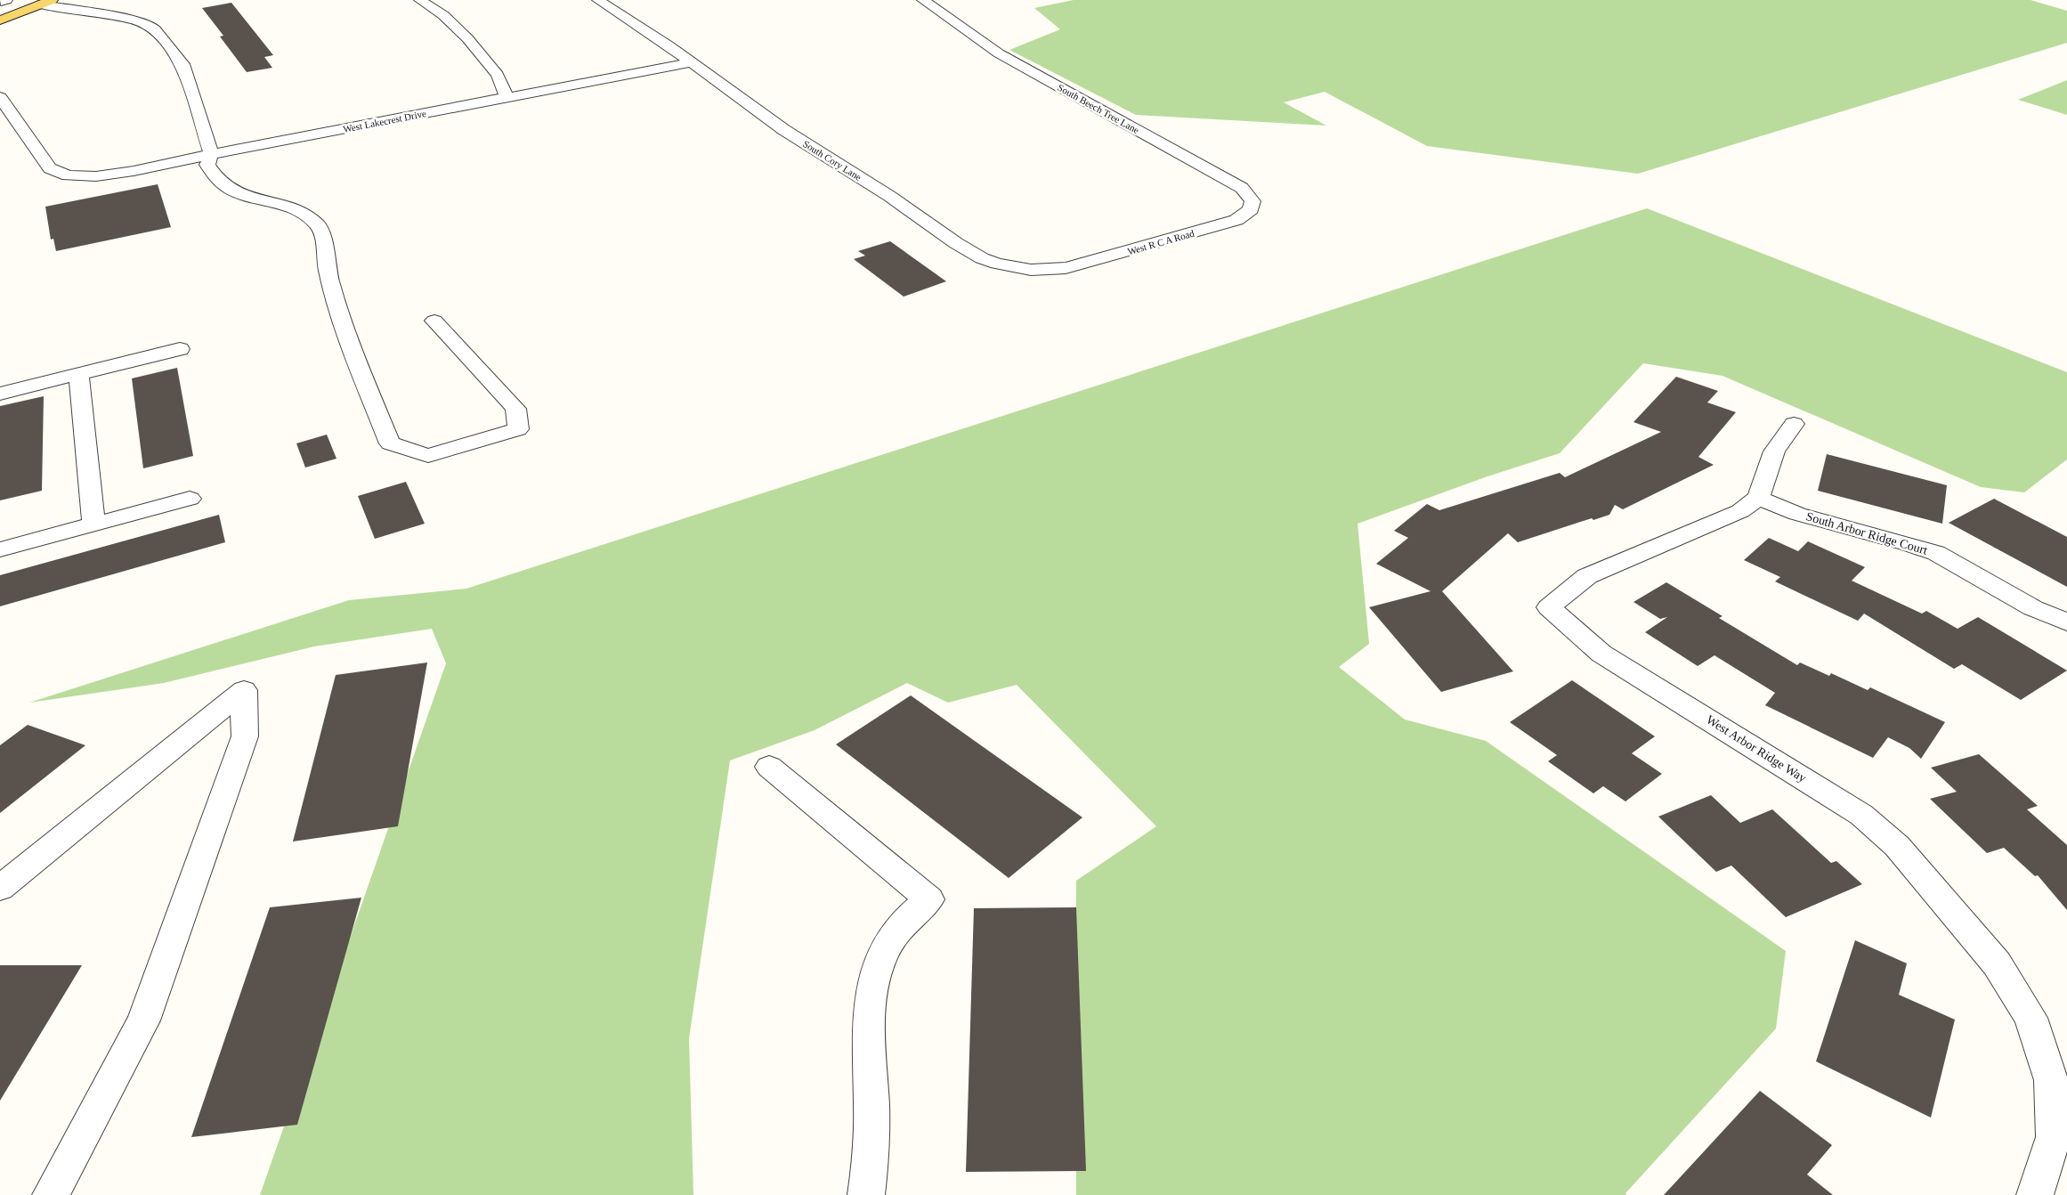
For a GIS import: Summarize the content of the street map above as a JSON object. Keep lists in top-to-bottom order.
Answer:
{
  "streets": {
    "street": [
      "South Beech Tree Lane",
      "West Lakecrest Drive",
      "South Cory Lane",
      "West R C A Road",
      "South Arbor Ridge Court",
      "West Arbor Ridge Way"
    ]
  },
  "crossings": [
    ["South Beech Tree Lane", "West R C A Road"],
    ["West Lakecrest Drive", "South Cory Lane"],
    ["South Cory Lane", "West R C A Road"],
    ["South Arbor Ridge Court", "West Arbor Ridge Way"]
  ]
}
